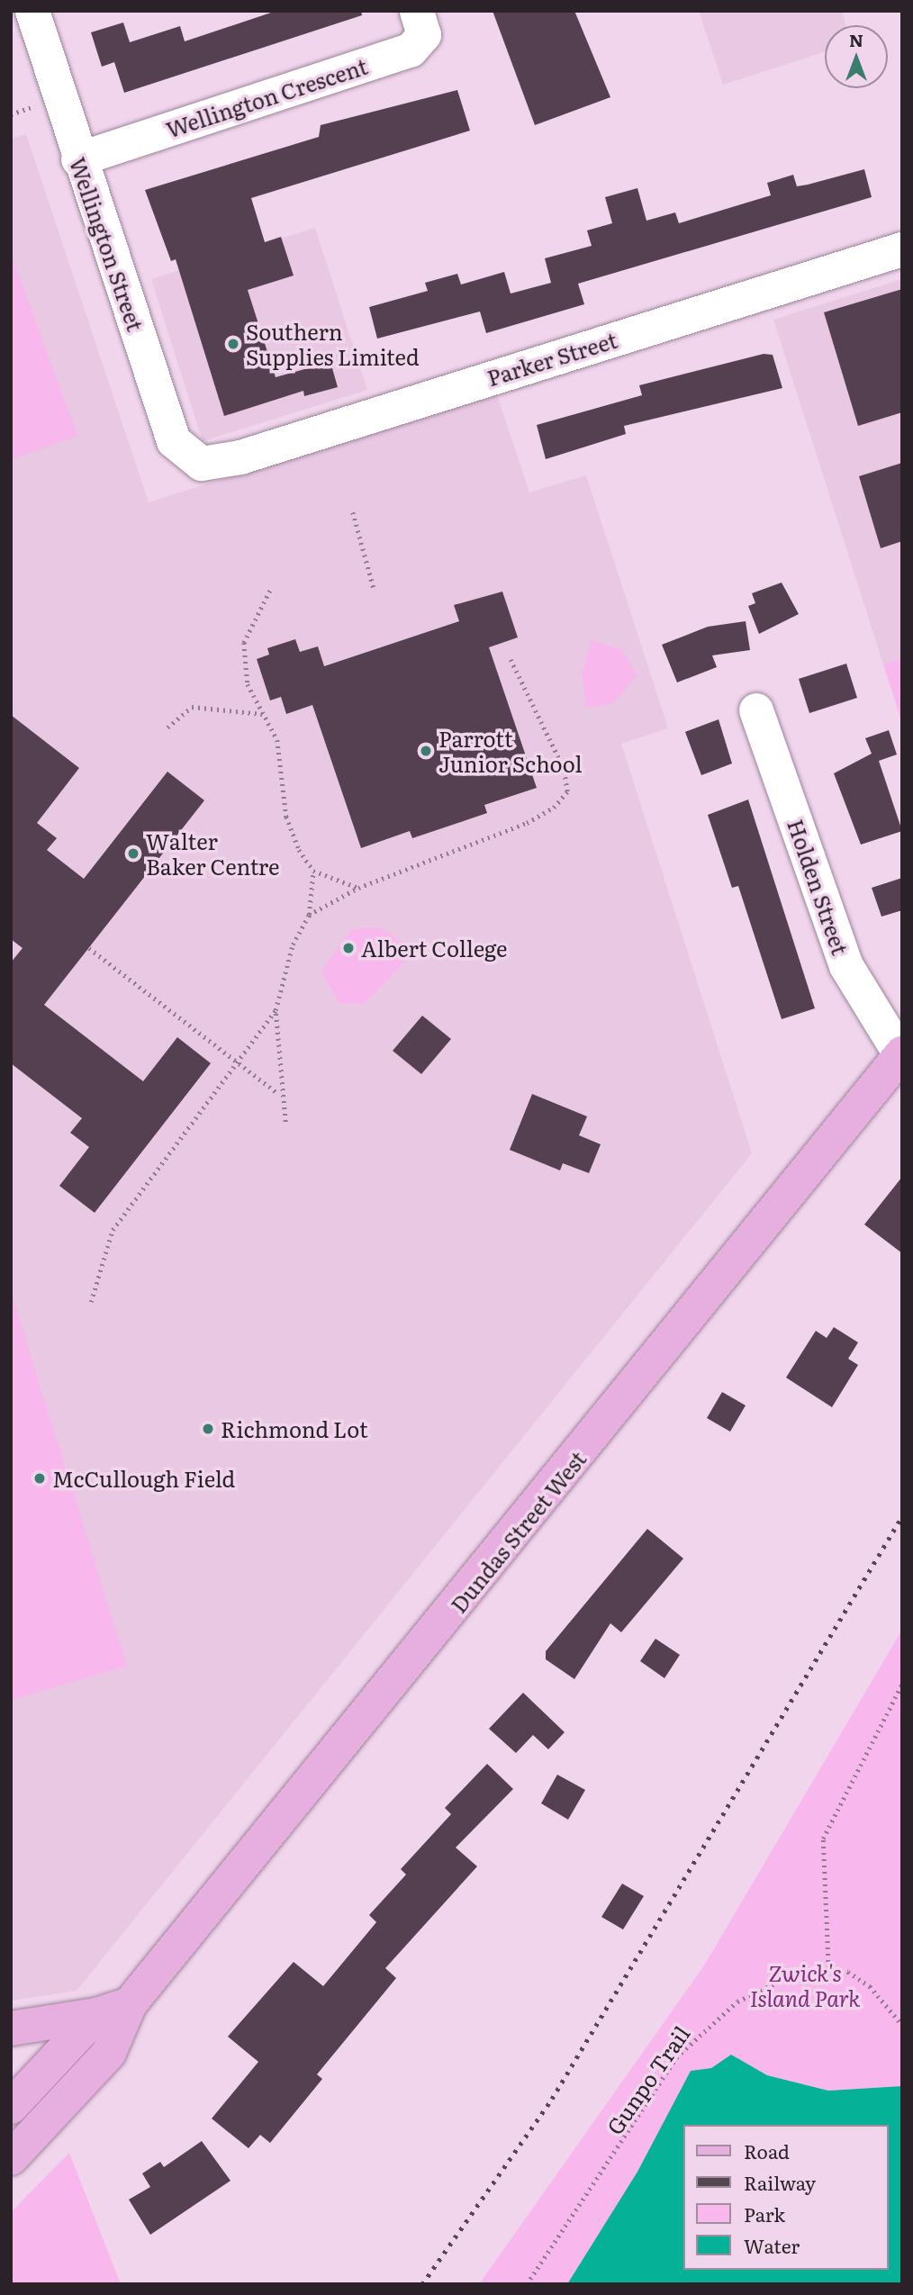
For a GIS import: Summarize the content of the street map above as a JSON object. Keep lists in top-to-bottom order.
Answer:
{
  "streets": {
    "main road": ["Dundas Street West"],
    "street": [
      "Wellington Crescent",
      "Wellington Street",
      "Parker Street",
      "Holden Street"
    ],
    "path": ["Gunpo Trail"]
  },
  "crossings": [
    ["Wellington Crescent", "Wellington Street"],
    ["Wellington Street", "Parker Street"],
    ["Holden Street", "Dundas Street West"]
  ],
  "parks": ["Zwick's Island Park"],
  "places": [
    "Southern Supplies Limited",
    "Parrott Junior School",
    "Walter Baker Centre",
    "Albert College",
    "Richmond Lot",
    "McCullough Field"
  ],
  "legend": [
    "Road",
    "Railway",
    "Park",
    "Water"
  ],
  "north": "top"
}
